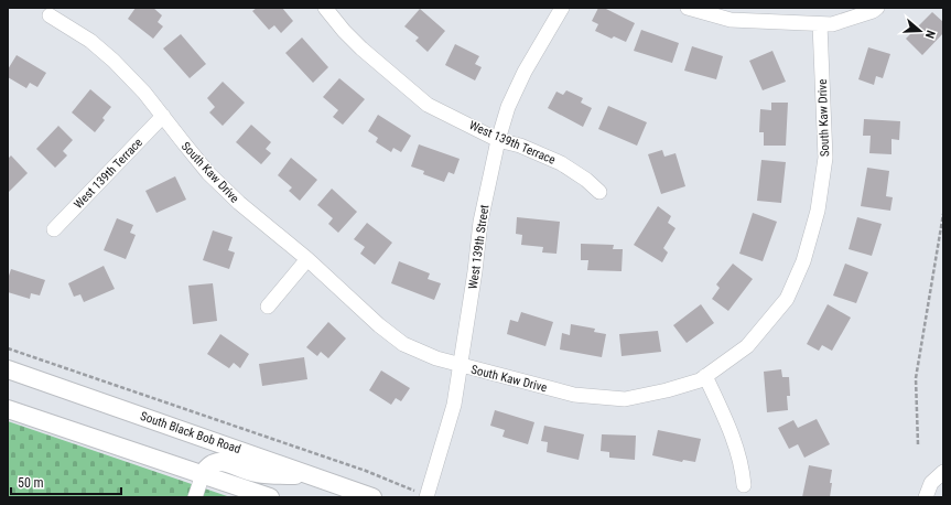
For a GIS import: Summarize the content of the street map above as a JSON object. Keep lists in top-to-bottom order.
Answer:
{
  "streets": {
    "main road": ["South Black Bob Road"],
    "street": ["South Kaw Drive", "West 139th Terrace", "West 139th Street"]
  },
  "crossings": [
    ["South Kaw Drive", "West 139th Terrace"],
    ["South Kaw Drive", "West 139th Street"],
    ["West 139th Terrace", "West 139th Street"]
  ],
  "scale_bar": "50 m",
  "north": "right"
}
